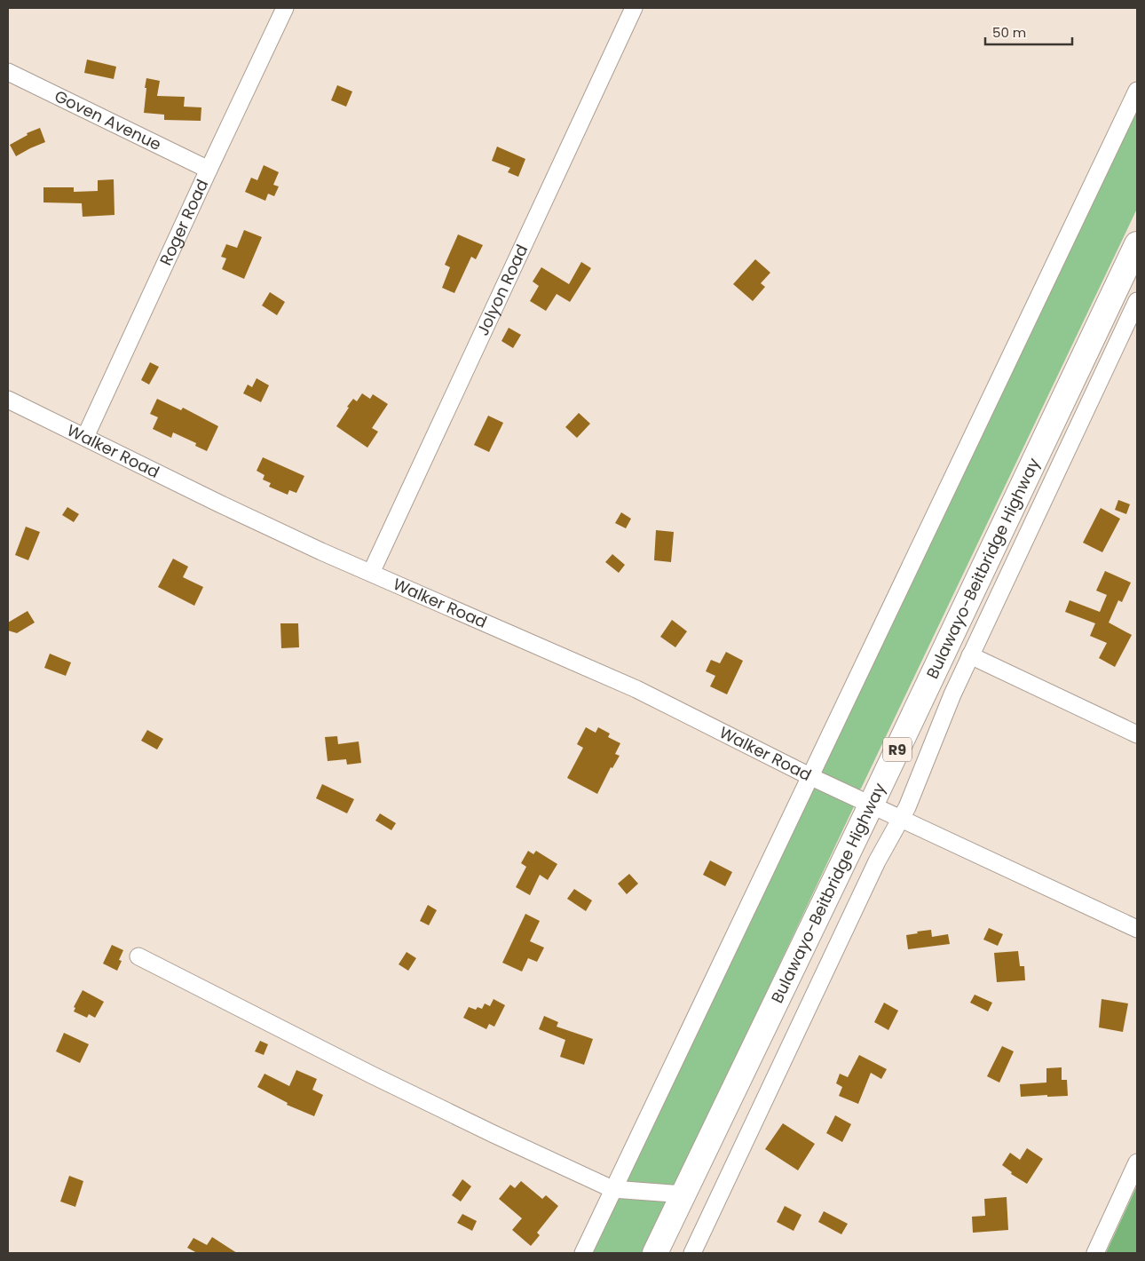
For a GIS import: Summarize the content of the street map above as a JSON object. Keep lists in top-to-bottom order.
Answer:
{
  "streets": {
    "highway": ["Bulawayo-Beitbridge Highway", "R9"],
    "street": [
      "Goven Avenue",
      "Roger Road",
      "Jolyon Road",
      "Walker Road"
    ]
  },
  "crossings": [
    ["Goven Avenue", "Roger Road"],
    ["Roger Road", "Walker Road"],
    ["Jolyon Road", "Walker Road"],
    ["Walker Road", "Bulawayo-Beitbridge Highway"]
  ],
  "scale_bar": "50 m"
}
